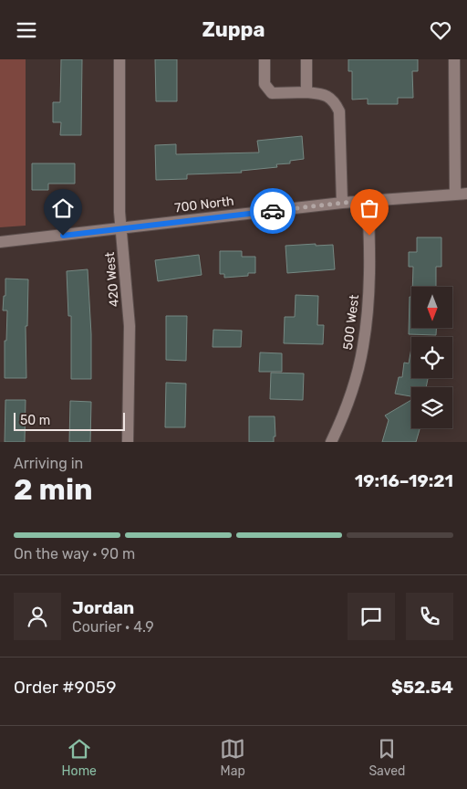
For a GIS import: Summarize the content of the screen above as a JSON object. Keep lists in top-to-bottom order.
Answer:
{
  "streets": {
    "street": ["700 North", "420 West", "500 West"]
  },
  "crossings": [
    ["700 North", "420 West"],
    ["700 North", "500 West"]
  ],
  "scale_bar": "50 m",
  "north": "bottom",
  "page": {
    "header": "Zuppa",
    "scale": "50 m",
    "heading": ["2 min", "Arriving in", "19:16–19:21"],
    "panel": [
      "Jordan",
      "Courier · 4.9",
      "Order #9059",
      "$52.54"
    ],
    "bar": "On the way · 90 m",
    "tabs": ["Home", "Map", "Saved"]
  }
}
